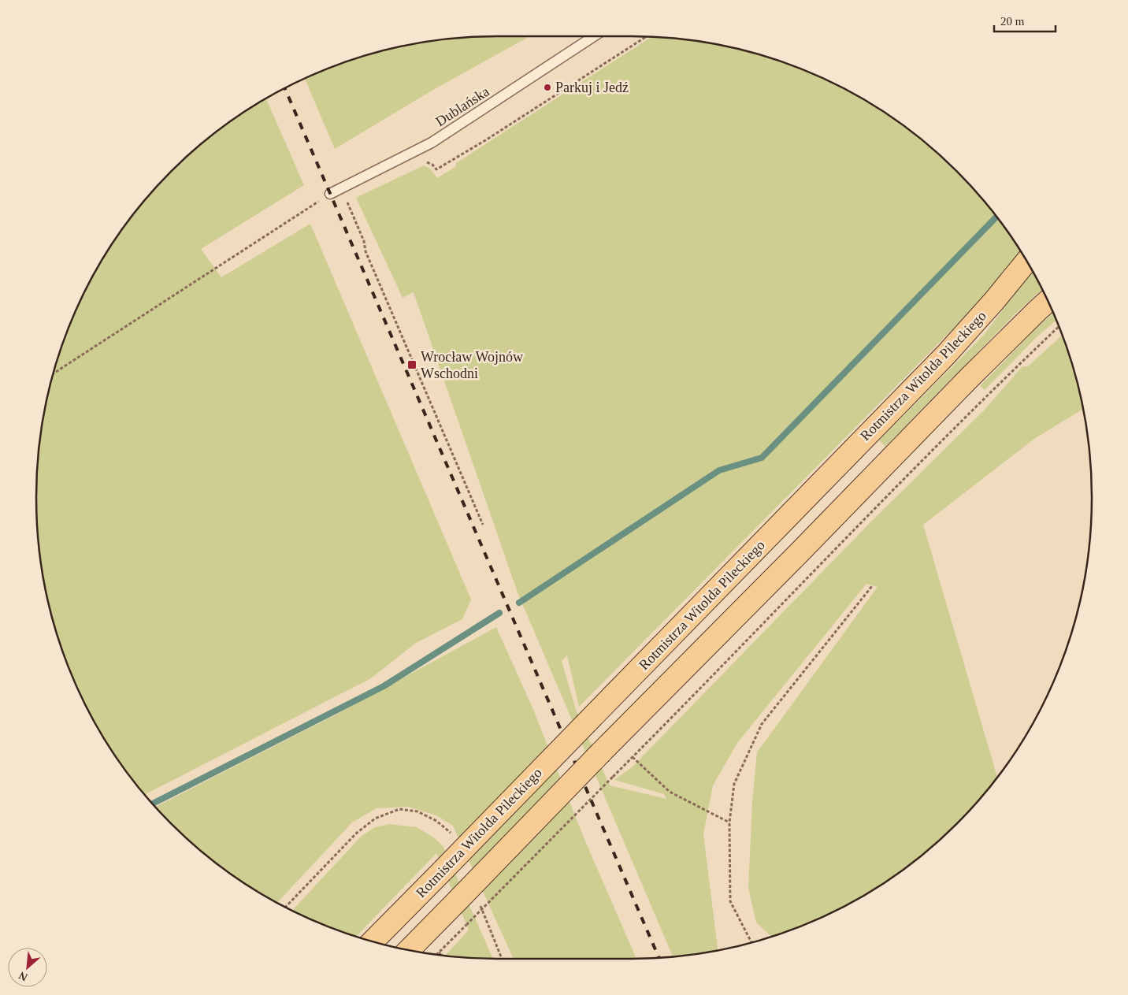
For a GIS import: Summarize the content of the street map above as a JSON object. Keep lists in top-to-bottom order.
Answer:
{
  "streets": {
    "main road": ["Rotmistrza Witolda Pileckiego"],
    "lane": ["Dublańska"]
  },
  "places": {
    "other": ["Parkuj i Jedź"],
    "transit": ["Wrocław Wojnów Wschodni"]
  },
  "scale_bar": "20 m",
  "north": "bottom left"
}
